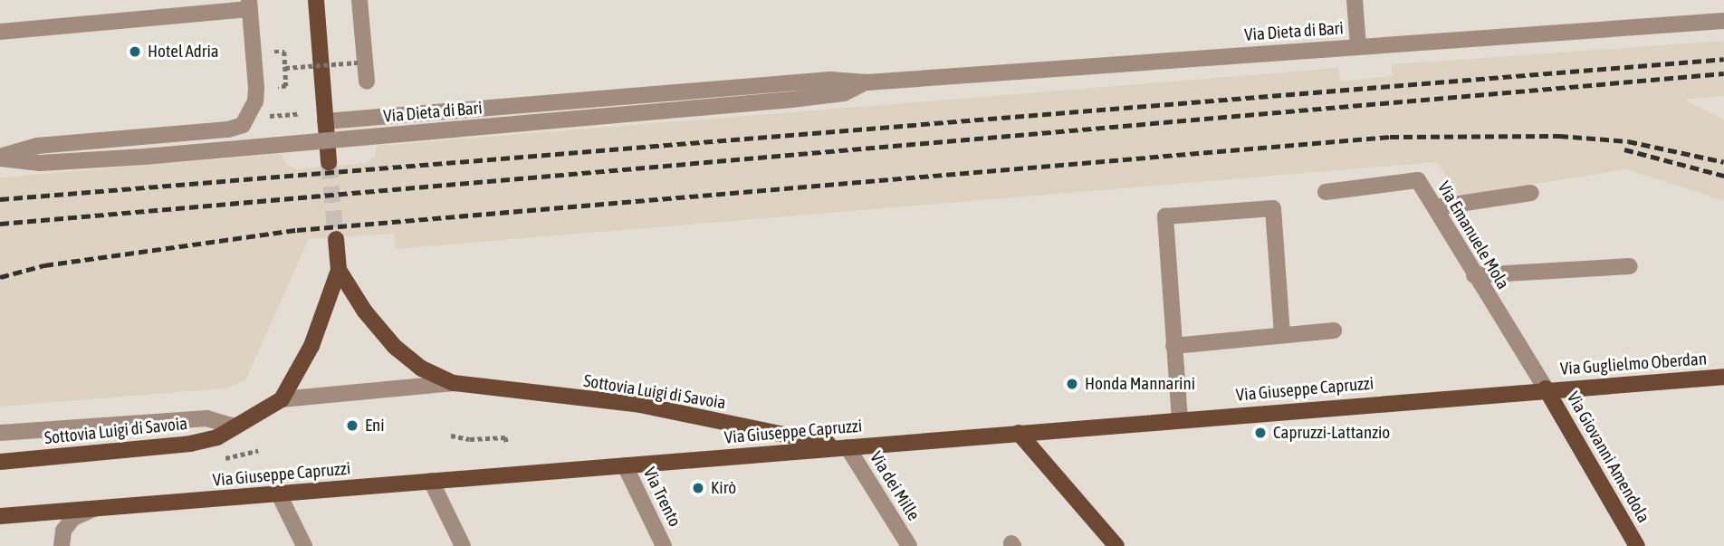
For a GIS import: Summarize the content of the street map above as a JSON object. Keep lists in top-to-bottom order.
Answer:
{
  "streets": {
    "main road": [
      "Via Guglielmo Oberdan",
      "Via Giuseppe Capruzzi",
      "Sottovia Luigi di Savoia",
      "Via Giovanni Amendola"
    ],
    "street": [
      "Via Dieta di Bari",
      "Via Emanuele Mola",
      "Via dei Mille",
      "Via Trento"
    ]
  },
  "crossings": [
    ["Via Emanuele Mola", "Via Guglielmo Oberdan"],
    ["Via Emanuele Mola", "Via Giuseppe Capruzzi"],
    ["Via Emanuele Mola", "Via Giovanni Amendola"],
    ["Via Guglielmo Oberdan", "Via Giuseppe Capruzzi"],
    ["Via Guglielmo Oberdan", "Via Giovanni Amendola"],
    ["Via Giuseppe Capruzzi", "Sottovia Luigi di Savoia"],
    ["Via Giuseppe Capruzzi", "Via Giovanni Amendola"],
    ["Via Giuseppe Capruzzi", "Via dei Mille"],
    ["Via Giuseppe Capruzzi", "Via Trento"],
    ["Sottovia Luigi di Savoia", "Via dei Mille"]
  ],
  "places": [
    "Hotel Adria",
    "Honda Mannarini",
    "Eni",
    "Capruzzi-Lattanzio",
    "Kirò"
  ]
}
